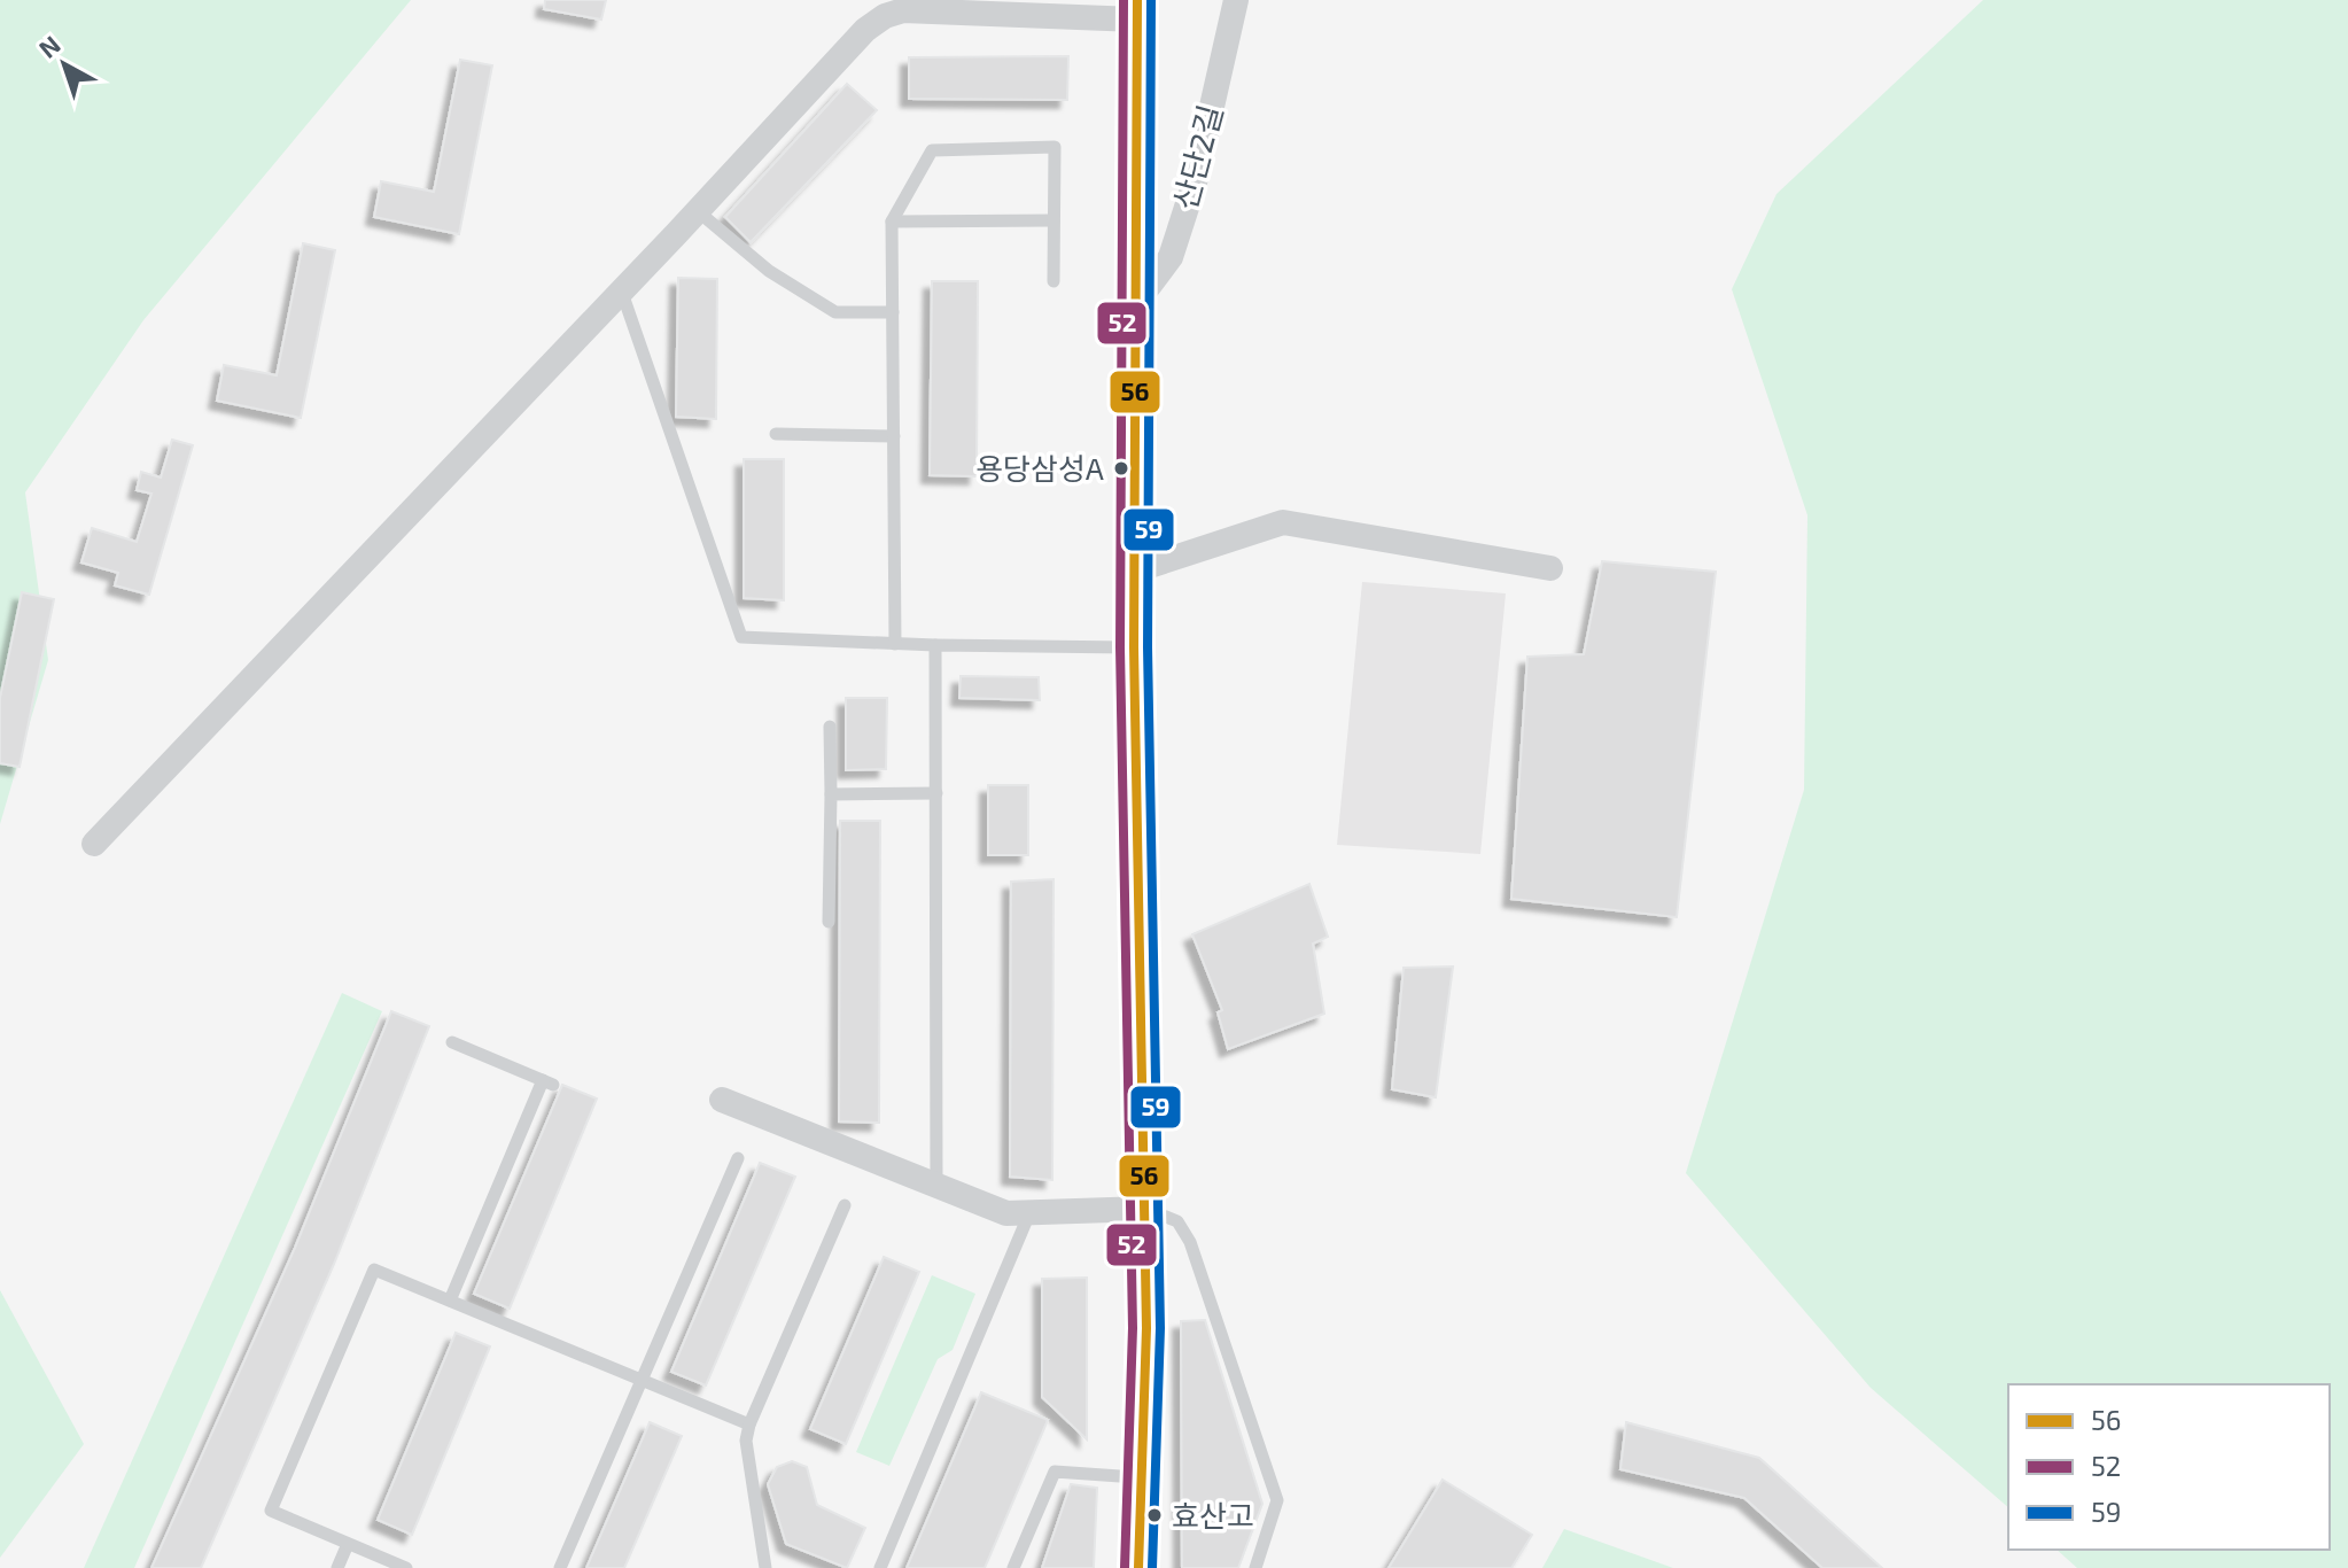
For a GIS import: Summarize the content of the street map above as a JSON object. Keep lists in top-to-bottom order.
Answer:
{
  "streets": {
    "street": ["산단2길"]
  },
  "places": ["용당삼성A", "효산고"],
  "lines": ["transit line 56", "transit line 52", "transit line 59"],
  "legend": ["56", "52", "59"],
  "north": "top left"
}
